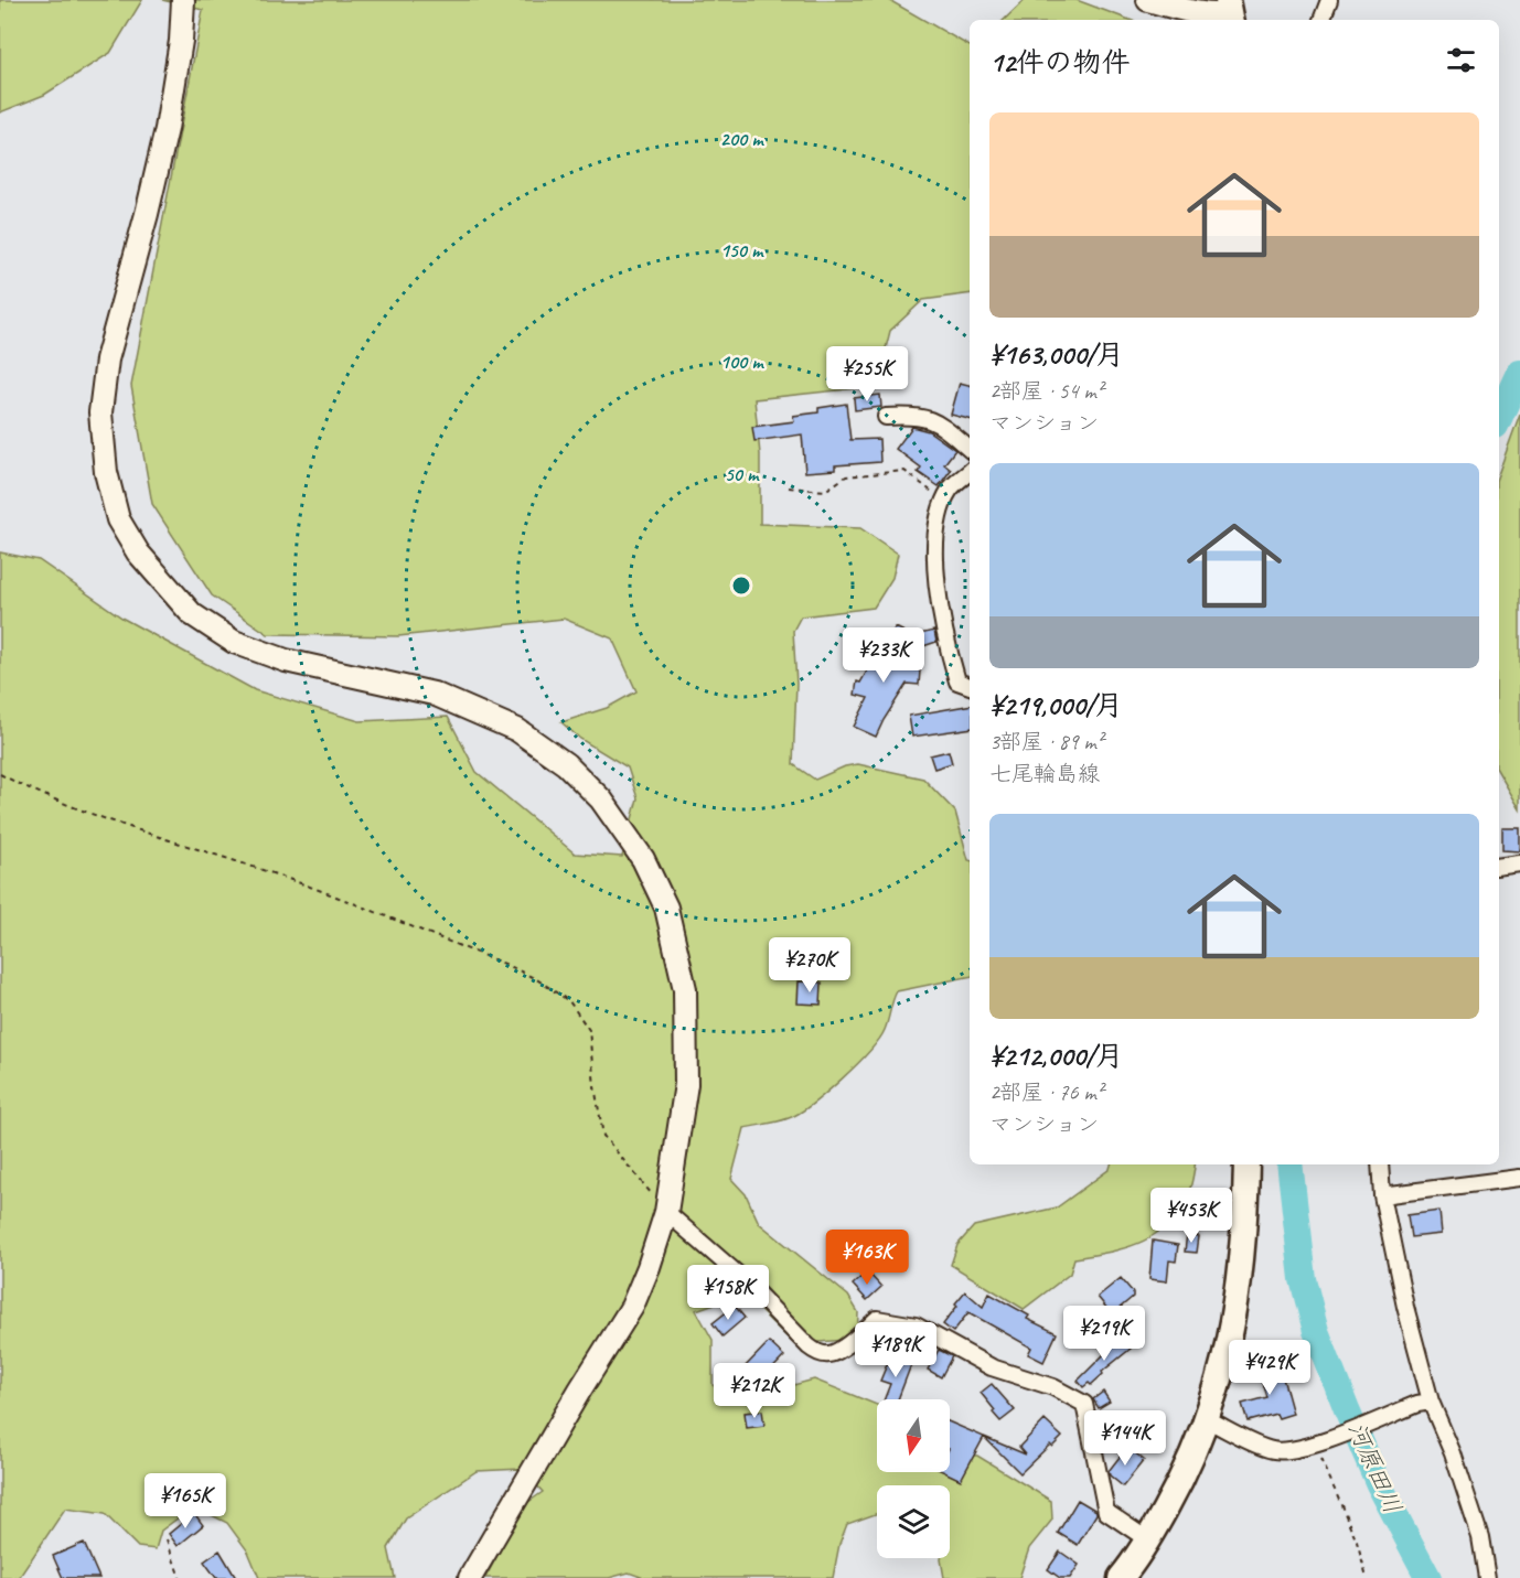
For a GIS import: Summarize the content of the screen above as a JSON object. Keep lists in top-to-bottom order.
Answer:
{
  "water": ["河原田川"],
  "north": "bottom",
  "page": {
    "heading": "12件の物件",
    "list": [
      {
        "name": "¥163,000/月",
        "note": "2部屋 · 54 m² · マンション"
      },
      {
        "name": "¥219,000/月",
        "note": "3部屋 · 89 m² · 七尾輪島線"
      },
      {
        "name": "¥212,000/月",
        "note": "2部屋 · 76 m² · マンション"
      }
    ],
    "price": [
      "¥255K",
      "¥233K",
      "¥270K",
      "¥453K",
      "¥163K",
      "¥158K",
      "¥219K",
      "¥189K",
      "¥429K",
      "¥212K",
      "¥144K",
      "¥165K"
    ]
  },
  "rings": [
    "200 m",
    "150 m",
    "100 m",
    "50 m"
  ]
}
